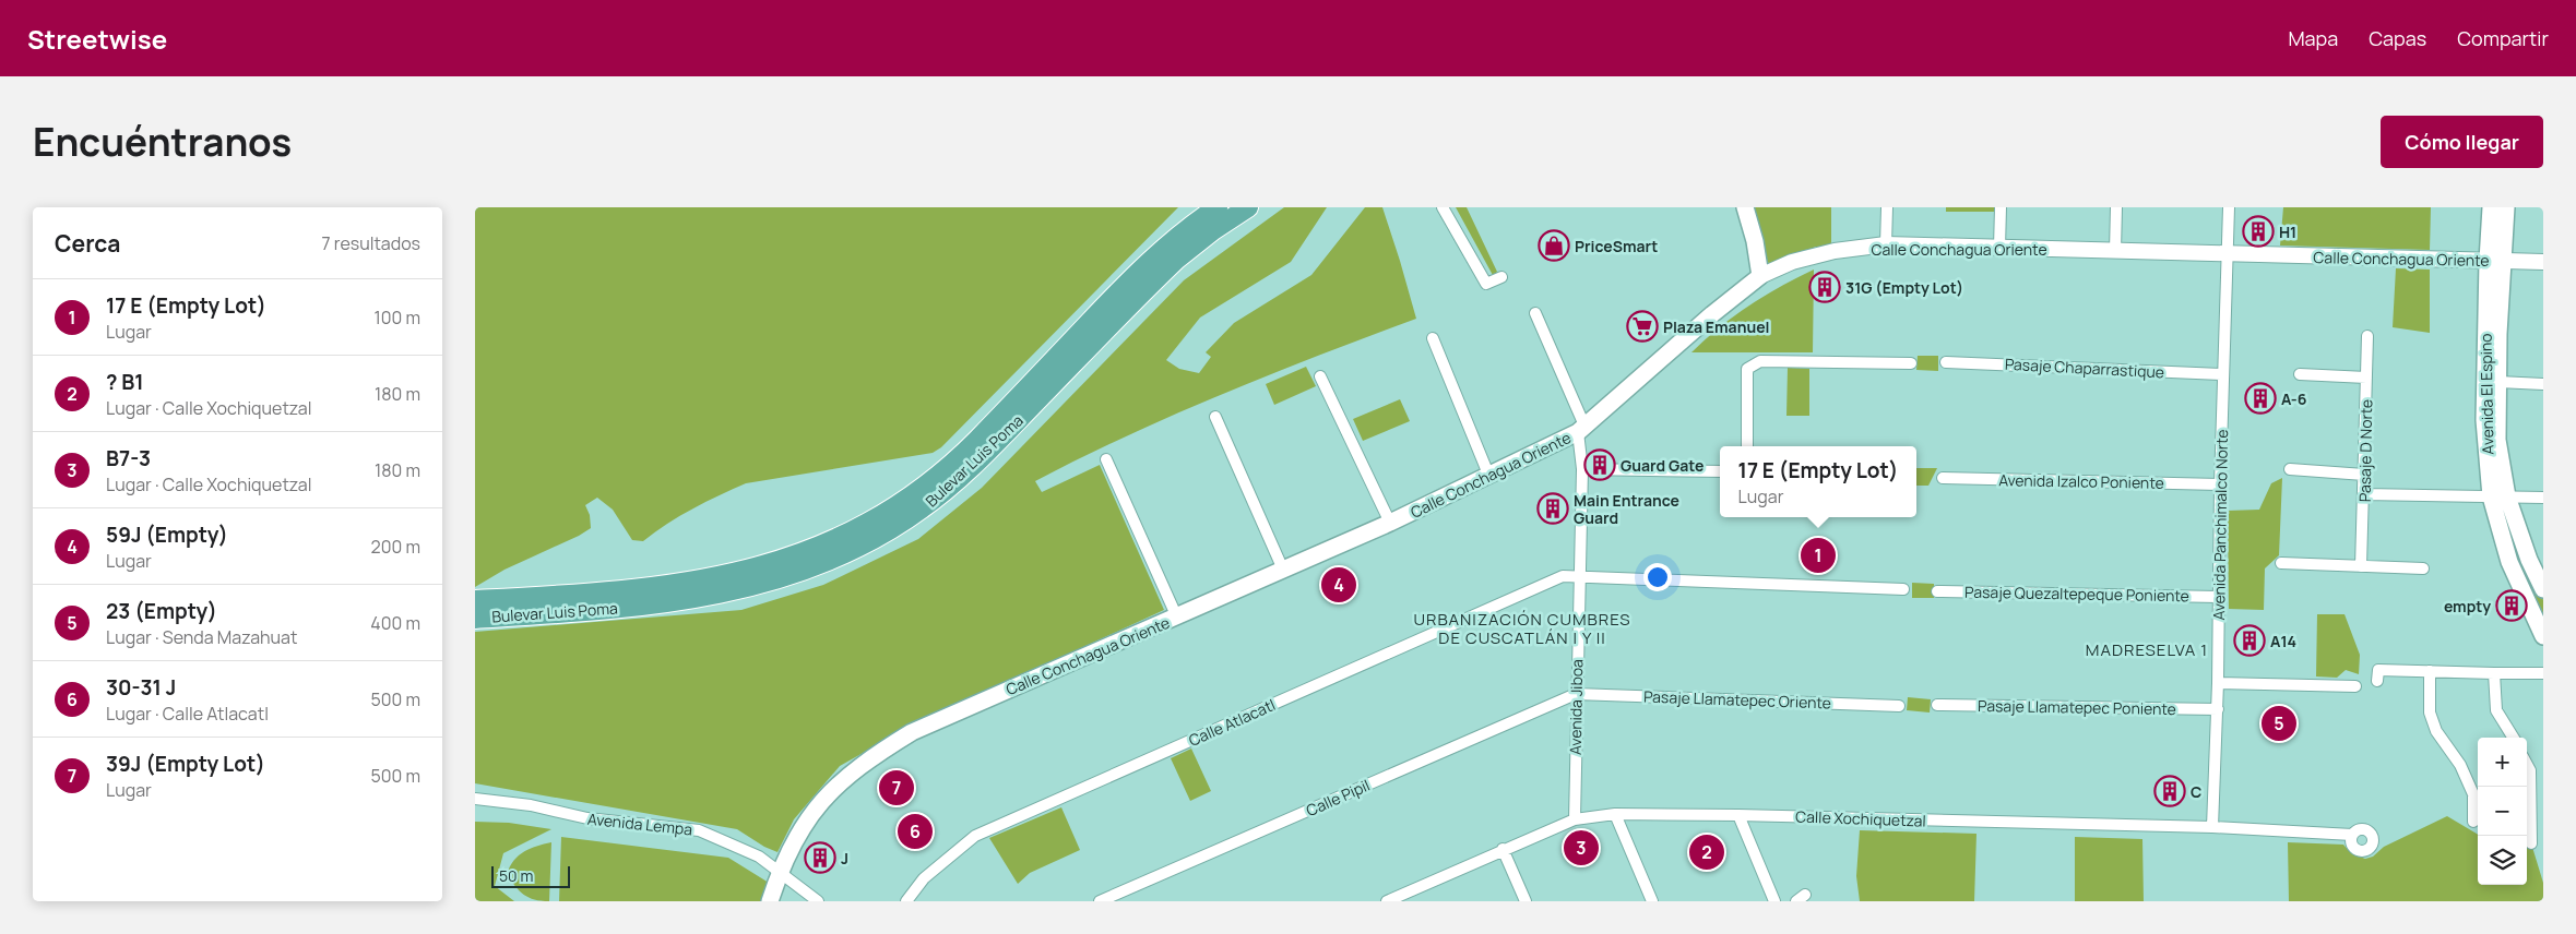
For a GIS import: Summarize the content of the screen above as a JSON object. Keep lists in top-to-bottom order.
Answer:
{
  "streets": {
    "highway": ["Bulevar Luis Poma"],
    "main road": ["Calle Conchagua Oriente", "Avenida El Espino"],
    "street": [
      "Pasaje Chaparrastique",
      "Pasaje D Norte",
      "Avenida Izalco Poniente",
      "Avenida Panchimalco Norte",
      "Pasaje Quezaltepeque Poniente",
      "Pasaje Llamatepec Oriente",
      "Avenida Jiboa",
      "Pasaje Llamatepec Poniente",
      "Calle Atlacatl",
      "Calle Pipil",
      "Calle Xochiquetzal",
      "Avenida Lempa"
    ]
  },
  "crossings": [
    ["Calle Conchagua Oriente", "Avenida El Espino"],
    ["Calle Conchagua Oriente", "Avenida Panchimalco Norte"],
    ["Calle Conchagua Oriente", "Avenida Jiboa"],
    ["Calle Conchagua Oriente", "Avenida Lempa"],
    ["Pasaje Chaparrastique", "Avenida Panchimalco Norte"],
    ["Avenida Izalco Poniente", "Avenida Panchimalco Norte"],
    ["Avenida Panchimalco Norte", "Pasaje Quezaltepeque Poniente"],
    ["Avenida Panchimalco Norte", "Pasaje Llamatepec Poniente"],
    ["Avenida Panchimalco Norte", "Calle Xochiquetzal"],
    ["Pasaje Llamatepec Oriente", "Avenida Jiboa"],
    ["Pasaje Llamatepec Oriente", "Calle Pipil"],
    ["Avenida Jiboa", "Calle Atlacatl"],
    ["Avenida Jiboa", "Calle Pipil"],
    ["Avenida Jiboa", "Calle Xochiquetzal"]
  ],
  "districts": ["URBANIZACIÓN CUMBRES DE CUSCATLÁN I Y II", "MADRESELVA 1"],
  "places": {
    "building": [
      "H1",
      "31G (Empty Lot)",
      "A-6",
      "Guard Gate",
      "Main Entrance Guard",
      "empty",
      "A14",
      "C",
      "J"
    ],
    "shop": ["PriceSmart"],
    "supermarket": ["Plaza Emanuel"]
  },
  "scale_bar": "50 m",
  "page": {
    "header": "Streetwise",
    "nav": ["Mapa", "Capas", "Compartir"],
    "title": "Encuéntranos",
    "buttons": "Cómo llegar",
    "heading": ["Cerca", "7 resultados"],
    "list": [
      {
        "mark": "1",
        "name": "17 E (Empty Lot)",
        "note": "Lugar",
        "value": "100 m"
      },
      {
        "mark": "2",
        "name": "? B1",
        "note": "Lugar · Calle Xochiquetzal",
        "value": "180 m"
      },
      {
        "mark": "3",
        "name": "B7-3",
        "note": "Lugar · Calle Xochiquetzal",
        "value": "180 m"
      },
      {
        "mark": "4",
        "name": "59J (Empty)",
        "note": "Lugar",
        "value": "200 m"
      },
      {
        "mark": "5",
        "name": "23 (Empty)",
        "note": "Lugar · Senda Mazahuat",
        "value": "400 m"
      },
      {
        "mark": "6",
        "name": "30-31 J",
        "note": "Lugar · Calle Atlacatl",
        "value": "500 m"
      },
      {
        "mark": "7",
        "name": "39J (Empty Lot)",
        "note": "Lugar",
        "value": "500 m"
      }
    ],
    "popup": ["17 E (Empty Lot)", "Lugar"],
    "pins": [
      "1",
      "4",
      "5",
      "7",
      "6",
      "3",
      "2"
    ],
    "map_buttons": ["+", "−"],
    "scale": "50 m"
  }
}
